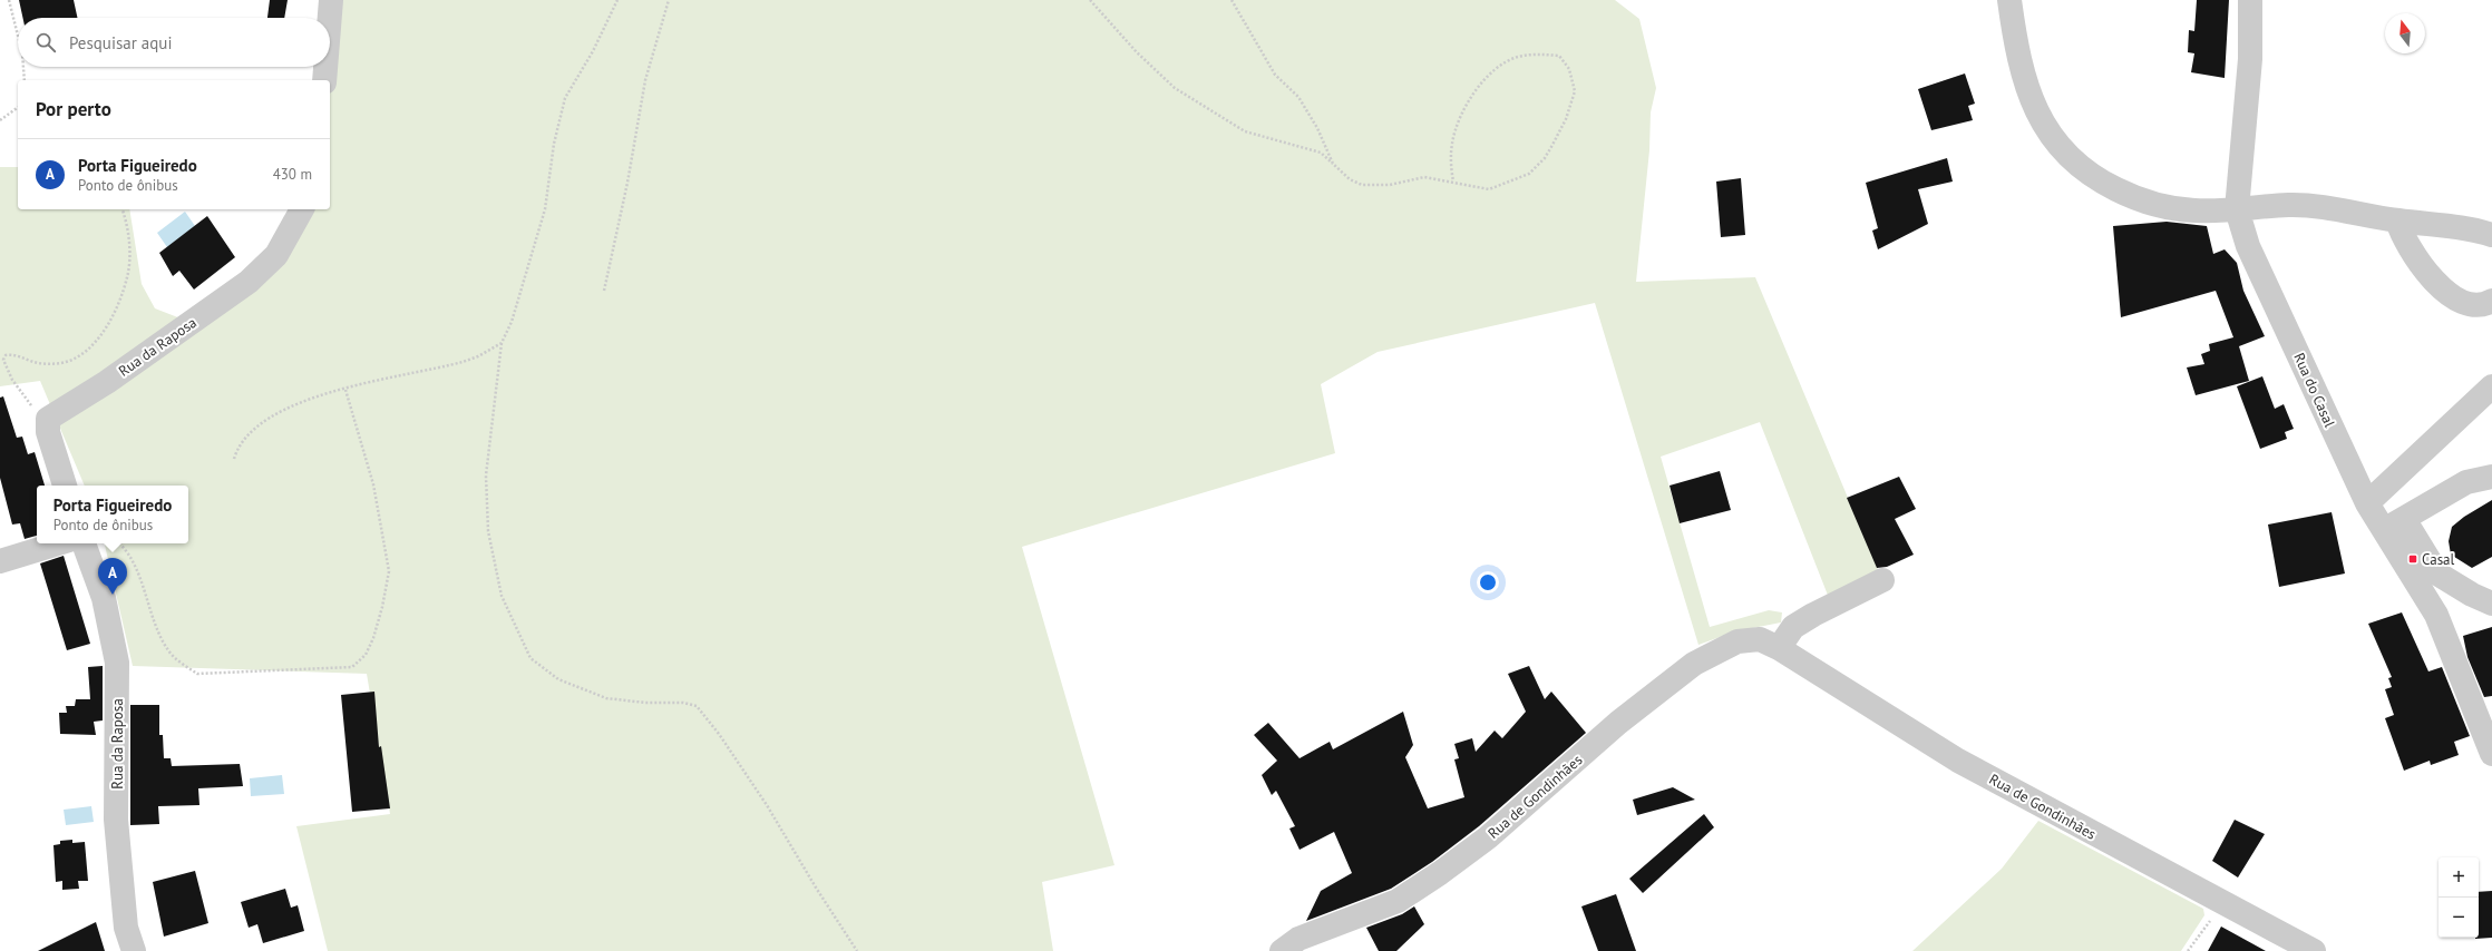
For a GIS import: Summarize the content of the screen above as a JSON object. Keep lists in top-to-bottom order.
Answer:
{
  "streets": {
    "street": ["Rua da Raposa", "Rua do Casal", "Rua de Gondinhães"]
  },
  "places": {
    "transit": ["Casal"]
  },
  "north": "top",
  "page": {
    "search": "Pesquisar aqui",
    "heading": "Por perto",
    "list": [
      {
        "mark": "A",
        "name": "Porta Figueiredo",
        "note": "Ponto de ônibus",
        "value": "430 m"
      }
    ],
    "popup": ["Porta Figueiredo", "Ponto de ônibus"],
    "pins": "A",
    "map_buttons": ["+", "−"]
  }
}
